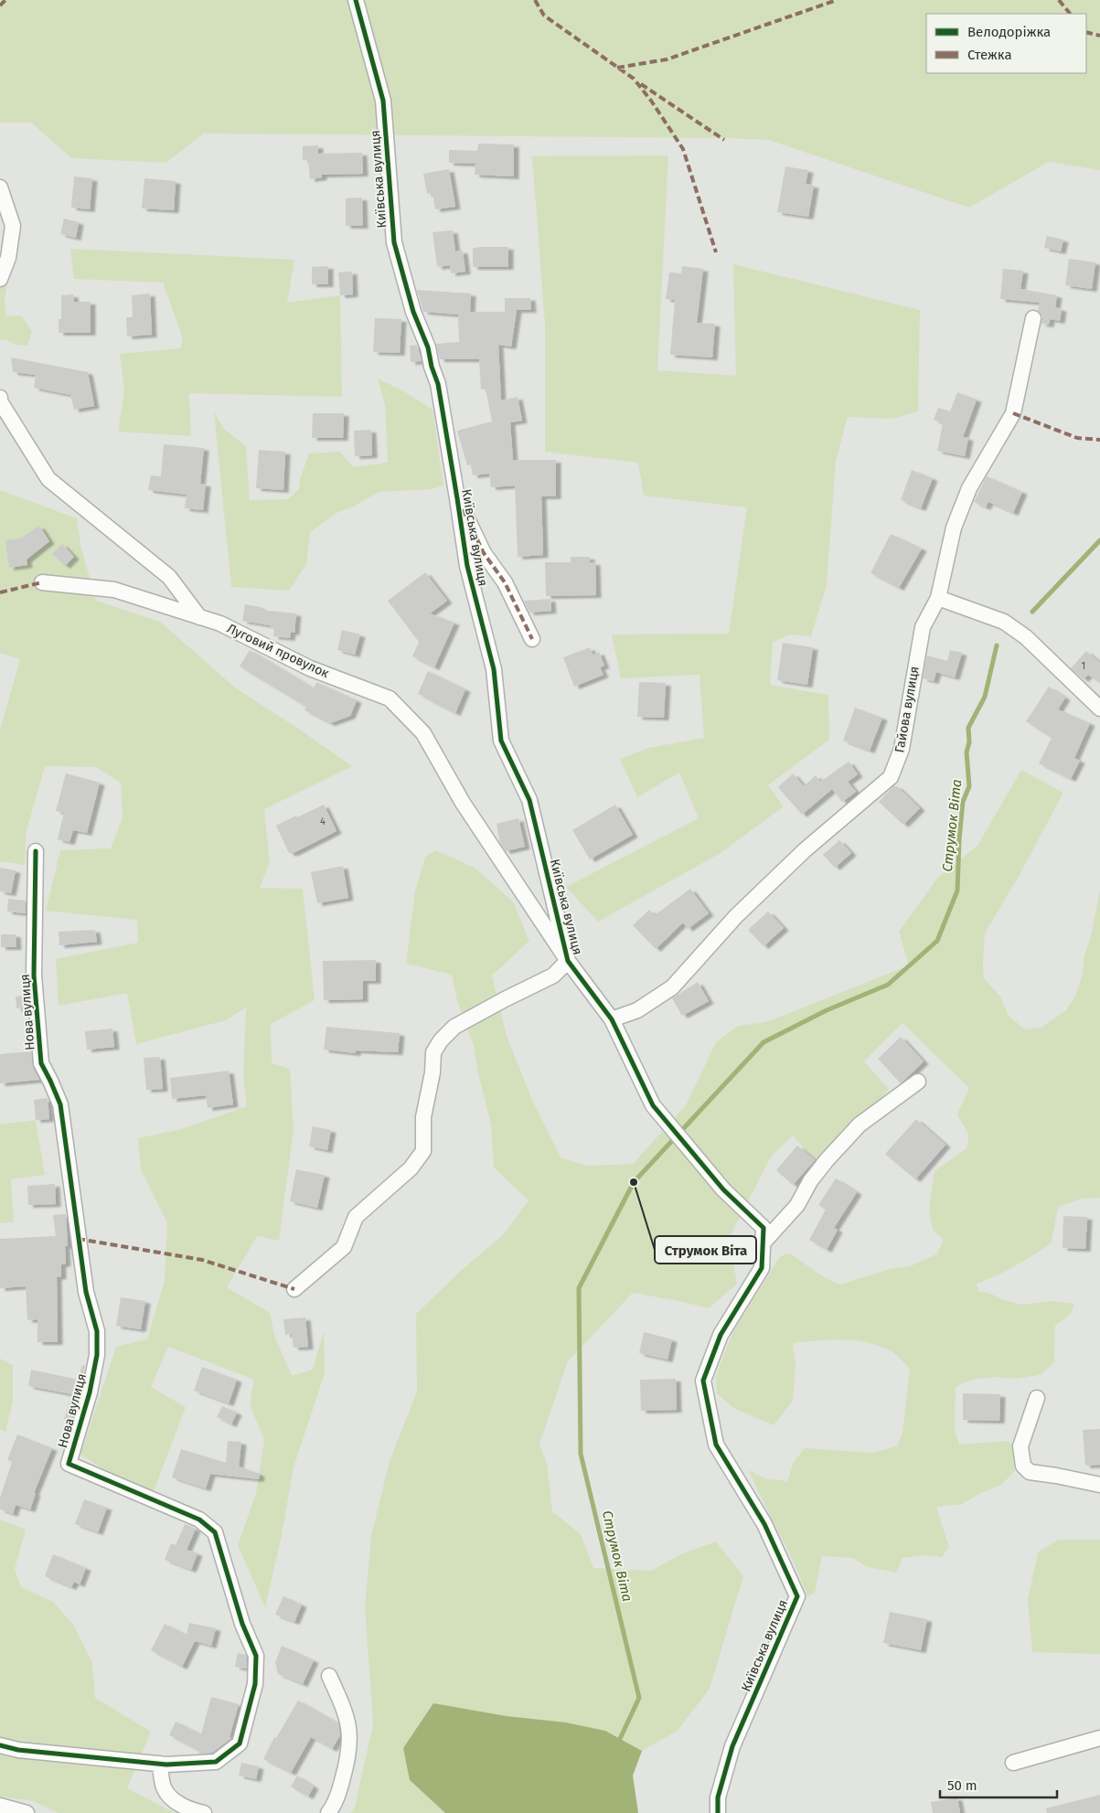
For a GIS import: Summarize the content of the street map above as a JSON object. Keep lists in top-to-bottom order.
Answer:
{
  "streets": {
    "street": [
      "Київська вулиця",
      "Луговий провулок",
      "Гайова вулиця",
      "Нова вулиця"
    ]
  },
  "crossings": [
    ["Київська вулиця", "Луговий провулок"],
    ["Київська вулиця", "Гайова вулиця"]
  ],
  "water": ["Струмок Віта"],
  "places": ["Струмок Віта"],
  "house_numbers": ["1", "4"],
  "legend": ["Велодоріжка", "Стежка"],
  "scale_bar": "50 m"
}
